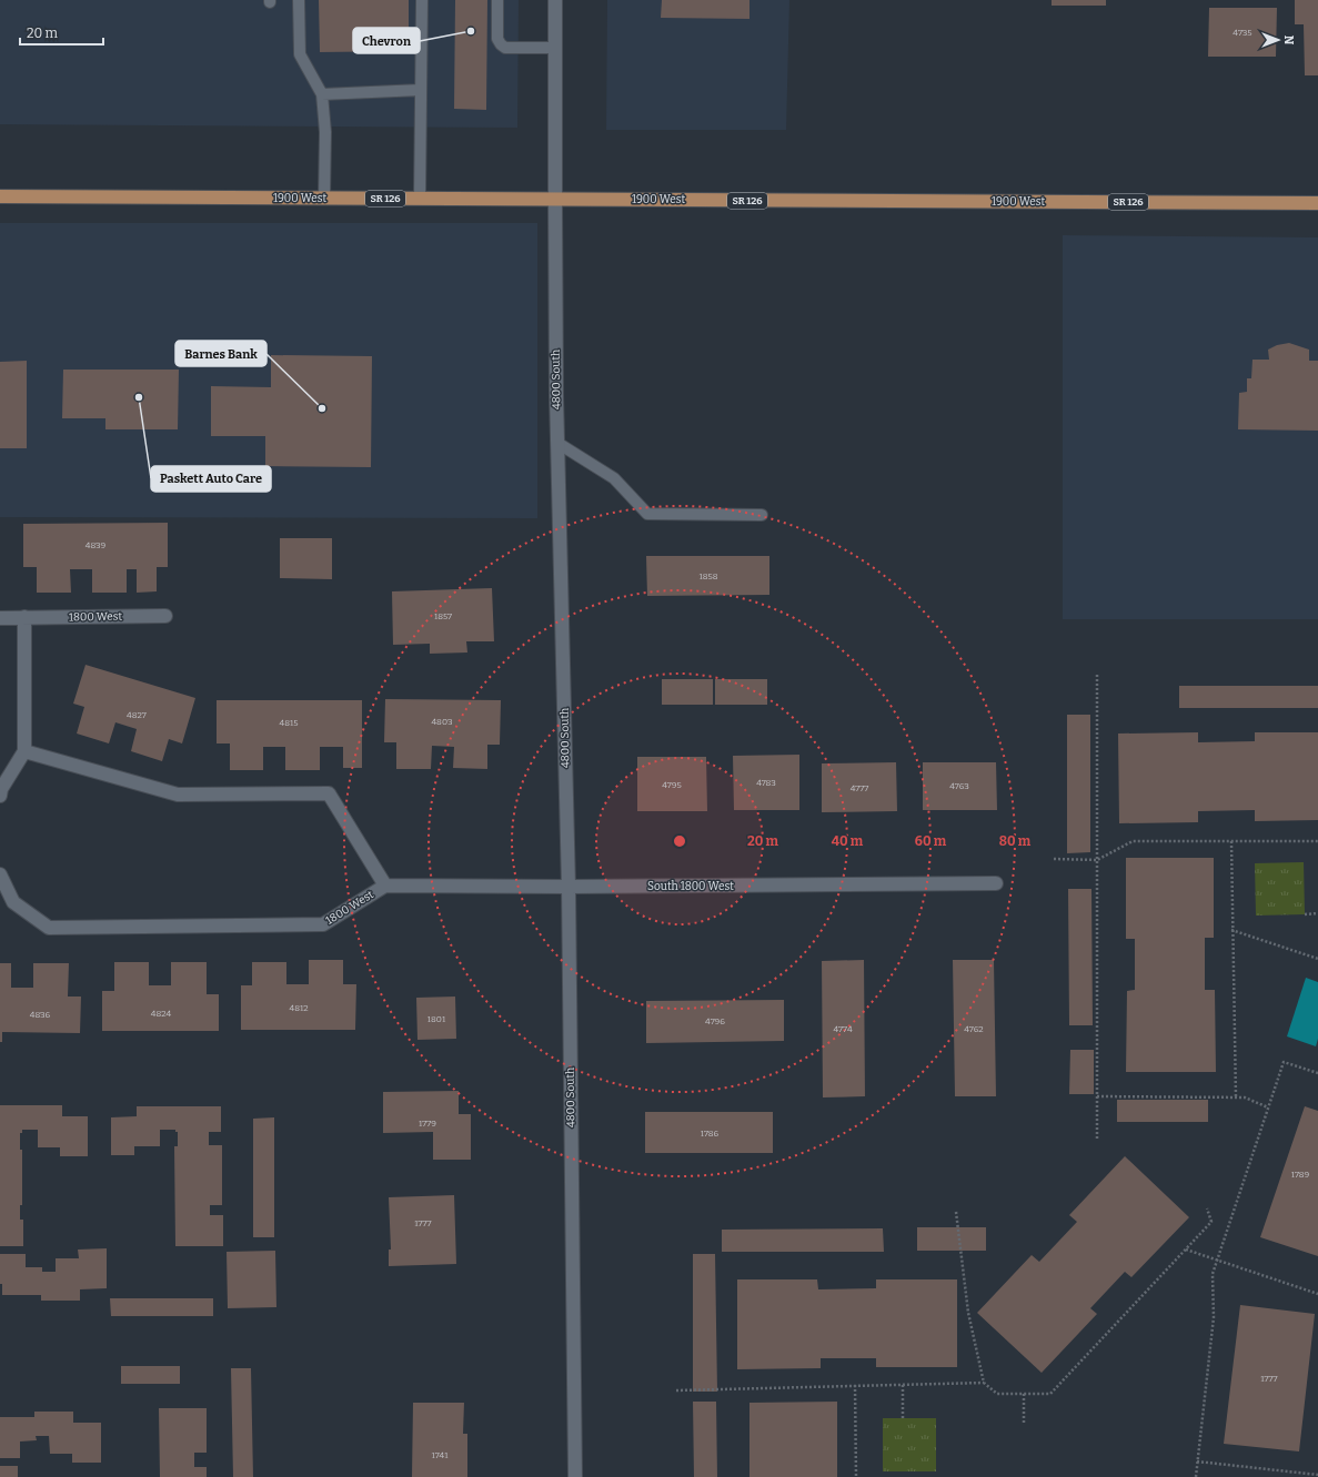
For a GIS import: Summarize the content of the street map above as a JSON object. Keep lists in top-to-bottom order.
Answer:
{
  "streets": {
    "main road": ["1900 West", "SR 126"],
    "street": ["4800 South", "1800 West", "South 1800 West"]
  },
  "crossings": [
    ["1900 West", "4800 South"],
    ["4800 South", "South 1800 West"],
    ["1800 West", "South 1800 West"]
  ],
  "places": ["Chevron", "Paskett Auto Care", "Barnes Bank"],
  "house_numbers": [
    "4735",
    "4839",
    "1858",
    "1857",
    "4827",
    "4803",
    "4815",
    "4783",
    "4795",
    "4763",
    "4777",
    "4812",
    "4824",
    "4836",
    "1801",
    "4796",
    "4774",
    "4762",
    "1779",
    "1786",
    "1789",
    "1777",
    "1777",
    "1741"
  ],
  "scale_bar": "20 m",
  "north": "right",
  "rings": [
    "20 m",
    "40 m",
    "60 m",
    "80 m"
  ]
}
